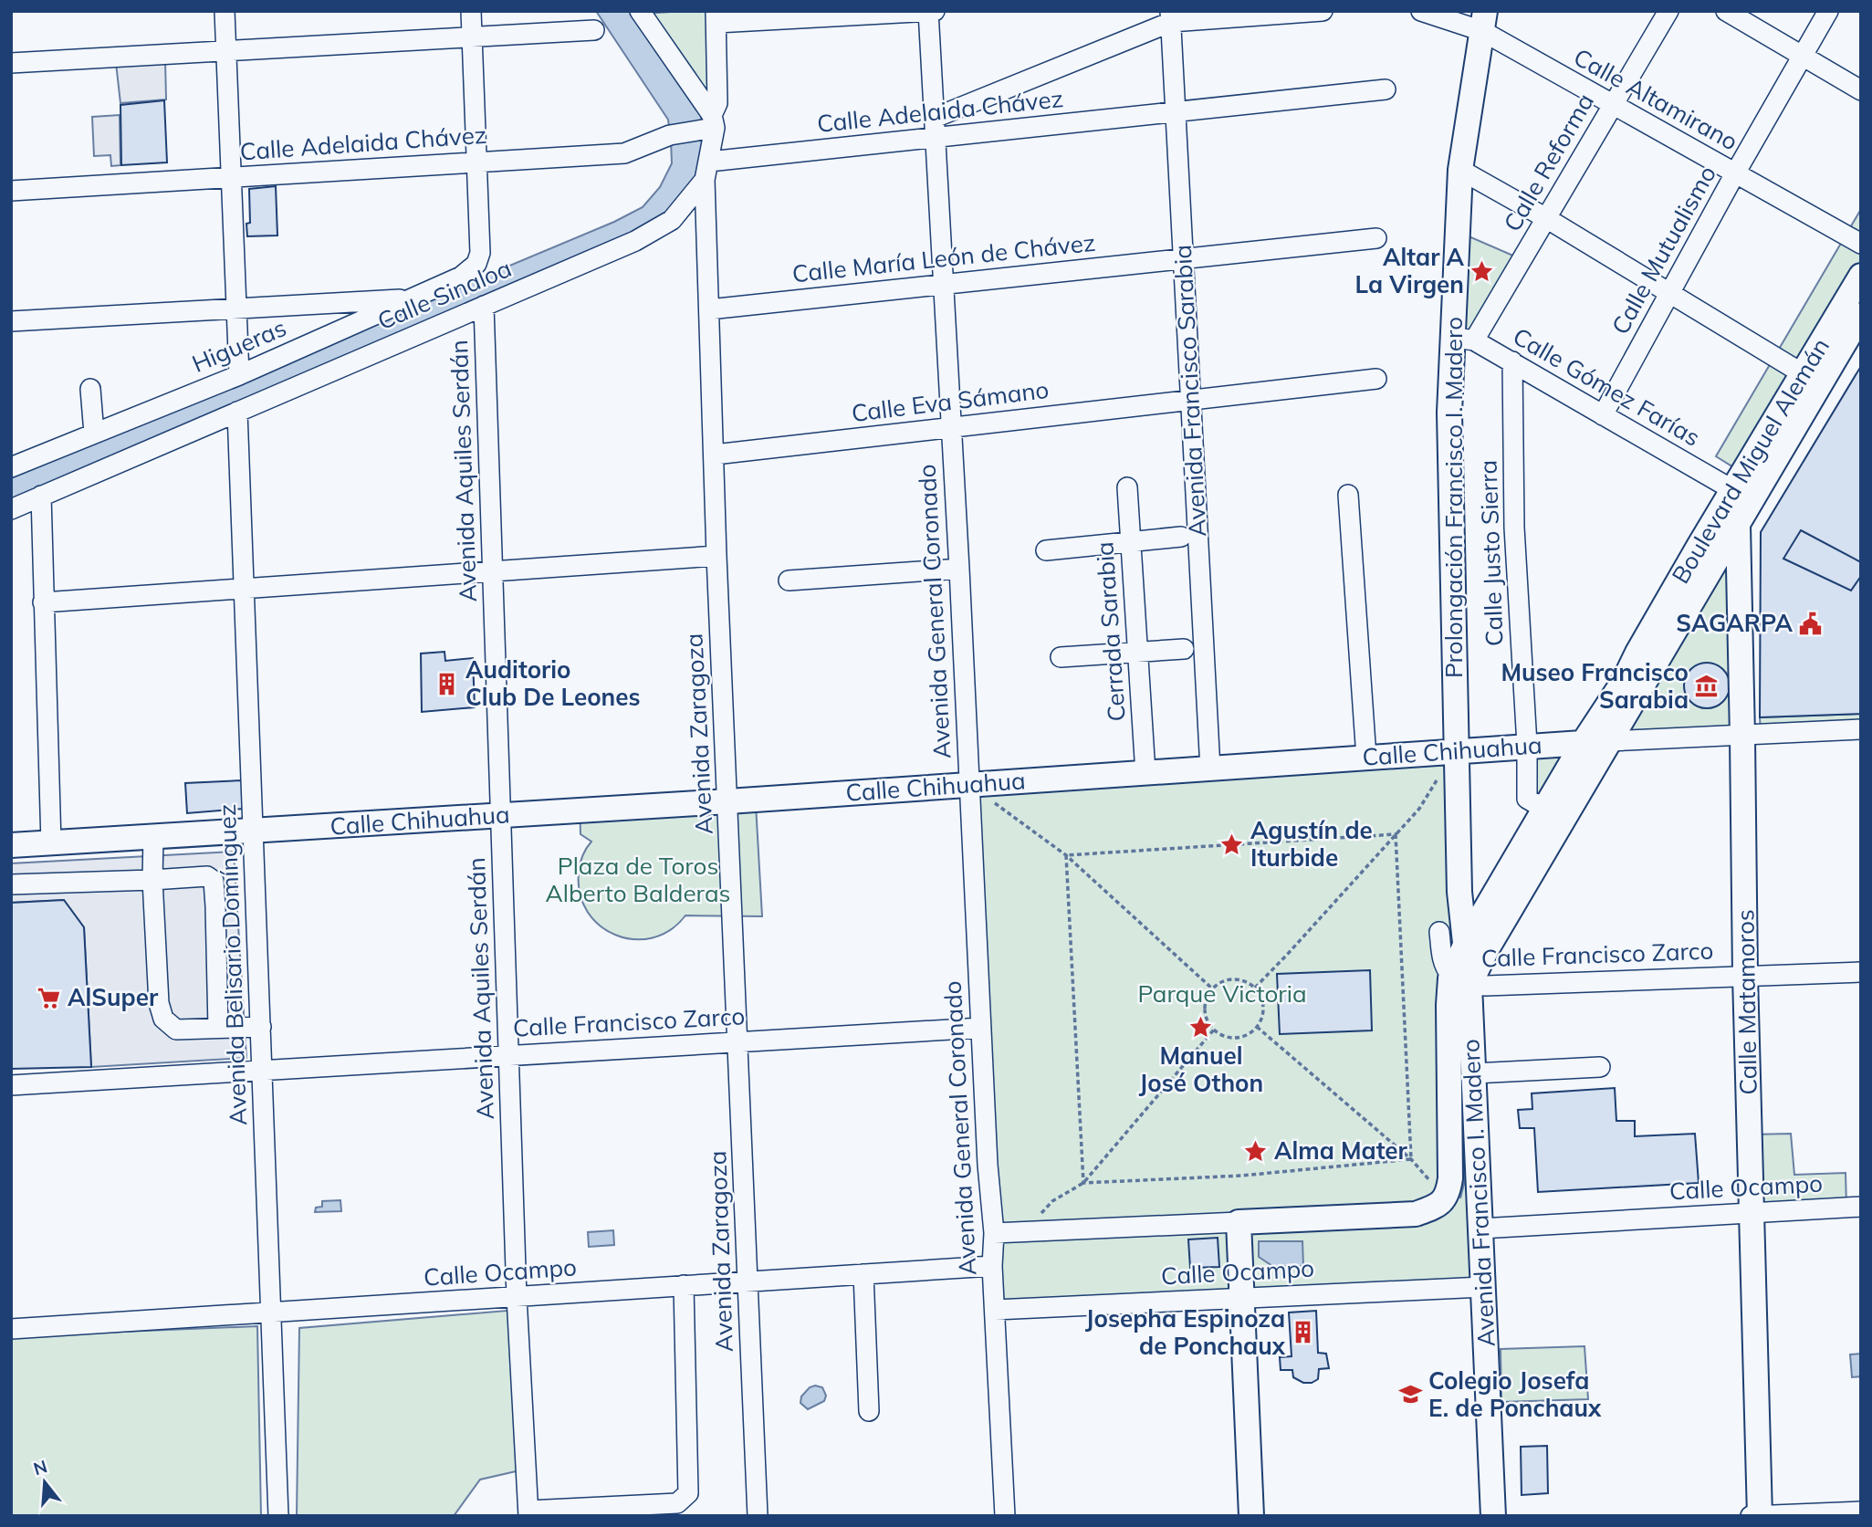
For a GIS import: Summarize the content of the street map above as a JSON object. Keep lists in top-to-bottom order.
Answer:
{
  "streets": {
    "main road": [
      "Boulevard Miguel Alemán",
      "Prolongación Francisco I. Madero",
      "Calle Chihuahua",
      "Calle Matamoros",
      "Avenida Francisco I. Madero"
    ],
    "street": [
      "Calle Altamirano",
      "Calle Adelaida Chávez",
      "Calle Reforma",
      "Calle Mutualismo",
      "Calle María León de Chávez",
      "Calle Sinaloa",
      "Higueras",
      "Calle Gómez Farías",
      "Avenida Francisco Sarabia",
      "Calle Eva Sámano",
      "Avenida Aquiles Serdán",
      "Calle Justo Sierra",
      "Avenida General Coronado",
      "Cerrada Sarabia",
      "Avenida Zaragoza",
      "Calle Francisco Zarco",
      "Avenida Belisario Domínguez",
      "Calle Ocampo"
    ]
  },
  "crossings": [
    ["Calle Altamirano", "Calle Reforma"],
    ["Calle Altamirano", "Calle Mutualismo"],
    ["Calle Altamirano", "Prolongación Francisco I. Madero"],
    ["Calle Adelaida Chávez", "Calle Sinaloa"],
    ["Calle Adelaida Chávez", "Higueras"],
    ["Calle Adelaida Chávez", "Avenida Francisco Sarabia"],
    ["Calle Adelaida Chávez", "Avenida General Coronado"],
    ["Calle Adelaida Chávez", "Avenida Zaragoza"],
    ["Calle Reforma", "Calle Gómez Farías"],
    ["Calle Reforma", "Prolongación Francisco I. Madero"],
    ["Calle Mutualismo", "Calle Gómez Farías"],
    ["Calle María León de Chávez", "Avenida Francisco Sarabia"],
    ["Calle María León de Chávez", "Avenida General Coronado"],
    ["Calle María León de Chávez", "Avenida Zaragoza"],
    ["Calle Sinaloa", "Avenida Aquiles Serdán"],
    ["Calle Sinaloa", "Avenida Zaragoza"],
    ["Calle Sinaloa", "Avenida Belisario Domínguez"],
    ["Calle Gómez Farías", "Boulevard Miguel Alemán"],
    ["Calle Gómez Farías", "Prolongación Francisco I. Madero"],
    ["Calle Gómez Farías", "Calle Justo Sierra"],
    ["Calle Gómez Farías", "Calle Matamoros"],
    ["Avenida Francisco Sarabia", "Calle Eva Sámano"],
    ["Avenida Francisco Sarabia", "Calle Chihuahua"],
    ["Calle Eva Sámano", "Avenida General Coronado"],
    ["Calle Eva Sámano", "Avenida Zaragoza"],
    ["Boulevard Miguel Alemán", "Prolongación Francisco I. Madero"],
    ["Boulevard Miguel Alemán", "Calle Justo Sierra"],
    ["Boulevard Miguel Alemán", "Calle Chihuahua"],
    ["Boulevard Miguel Alemán", "Calle Francisco Zarco"],
    ["Boulevard Miguel Alemán", "Calle Matamoros"],
    ["Boulevard Miguel Alemán", "Avenida Francisco I. Madero"],
    ["Avenida Aquiles Serdán", "Calle Chihuahua"],
    ["Avenida Aquiles Serdán", "Calle Francisco Zarco"],
    ["Avenida Aquiles Serdán", "Calle Ocampo"],
    ["Prolongación Francisco I. Madero", "Calle Chihuahua"],
    ["Calle Justo Sierra", "Calle Chihuahua"],
    ["Avenida General Coronado", "Calle Chihuahua"],
    ["Avenida General Coronado", "Calle Francisco Zarco"],
    ["Avenida General Coronado", "Calle Ocampo"],
    ["Cerrada Sarabia", "Calle Chihuahua"],
    ["Avenida Zaragoza", "Calle Chihuahua"],
    ["Avenida Zaragoza", "Calle Francisco Zarco"],
    ["Avenida Zaragoza", "Calle Ocampo"],
    ["Calle Chihuahua", "Avenida Belisario Domínguez"],
    ["Calle Chihuahua", "Calle Matamoros"],
    ["Calle Francisco Zarco", "Avenida Belisario Domínguez"],
    ["Calle Francisco Zarco", "Calle Matamoros"],
    ["Calle Francisco Zarco", "Avenida Francisco I. Madero"],
    ["Avenida Belisario Domínguez", "Calle Ocampo"],
    ["Calle Matamoros", "Calle Ocampo"],
    ["Calle Ocampo", "Avenida Francisco I. Madero"]
  ],
  "parks": ["Plaza de Toros Alberto Balderas", "Parque Victoria"],
  "places": {
    "place": [
      "Altar A La Virgen",
      "Agustín de Iturbide",
      "Manuel José Othon",
      "Alma Mater"
    ],
    "public building": ["SAGARPA"],
    "building": ["Auditorio Club De Leones", "Josepha Espinoza de Ponchaux"],
    "museum": ["Museo Francisco Sarabia"],
    "supermarket": ["AlSuper"],
    "school or university": ["Colegio Josefa E. de Ponchaux"]
  },
  "north": "top"
}
